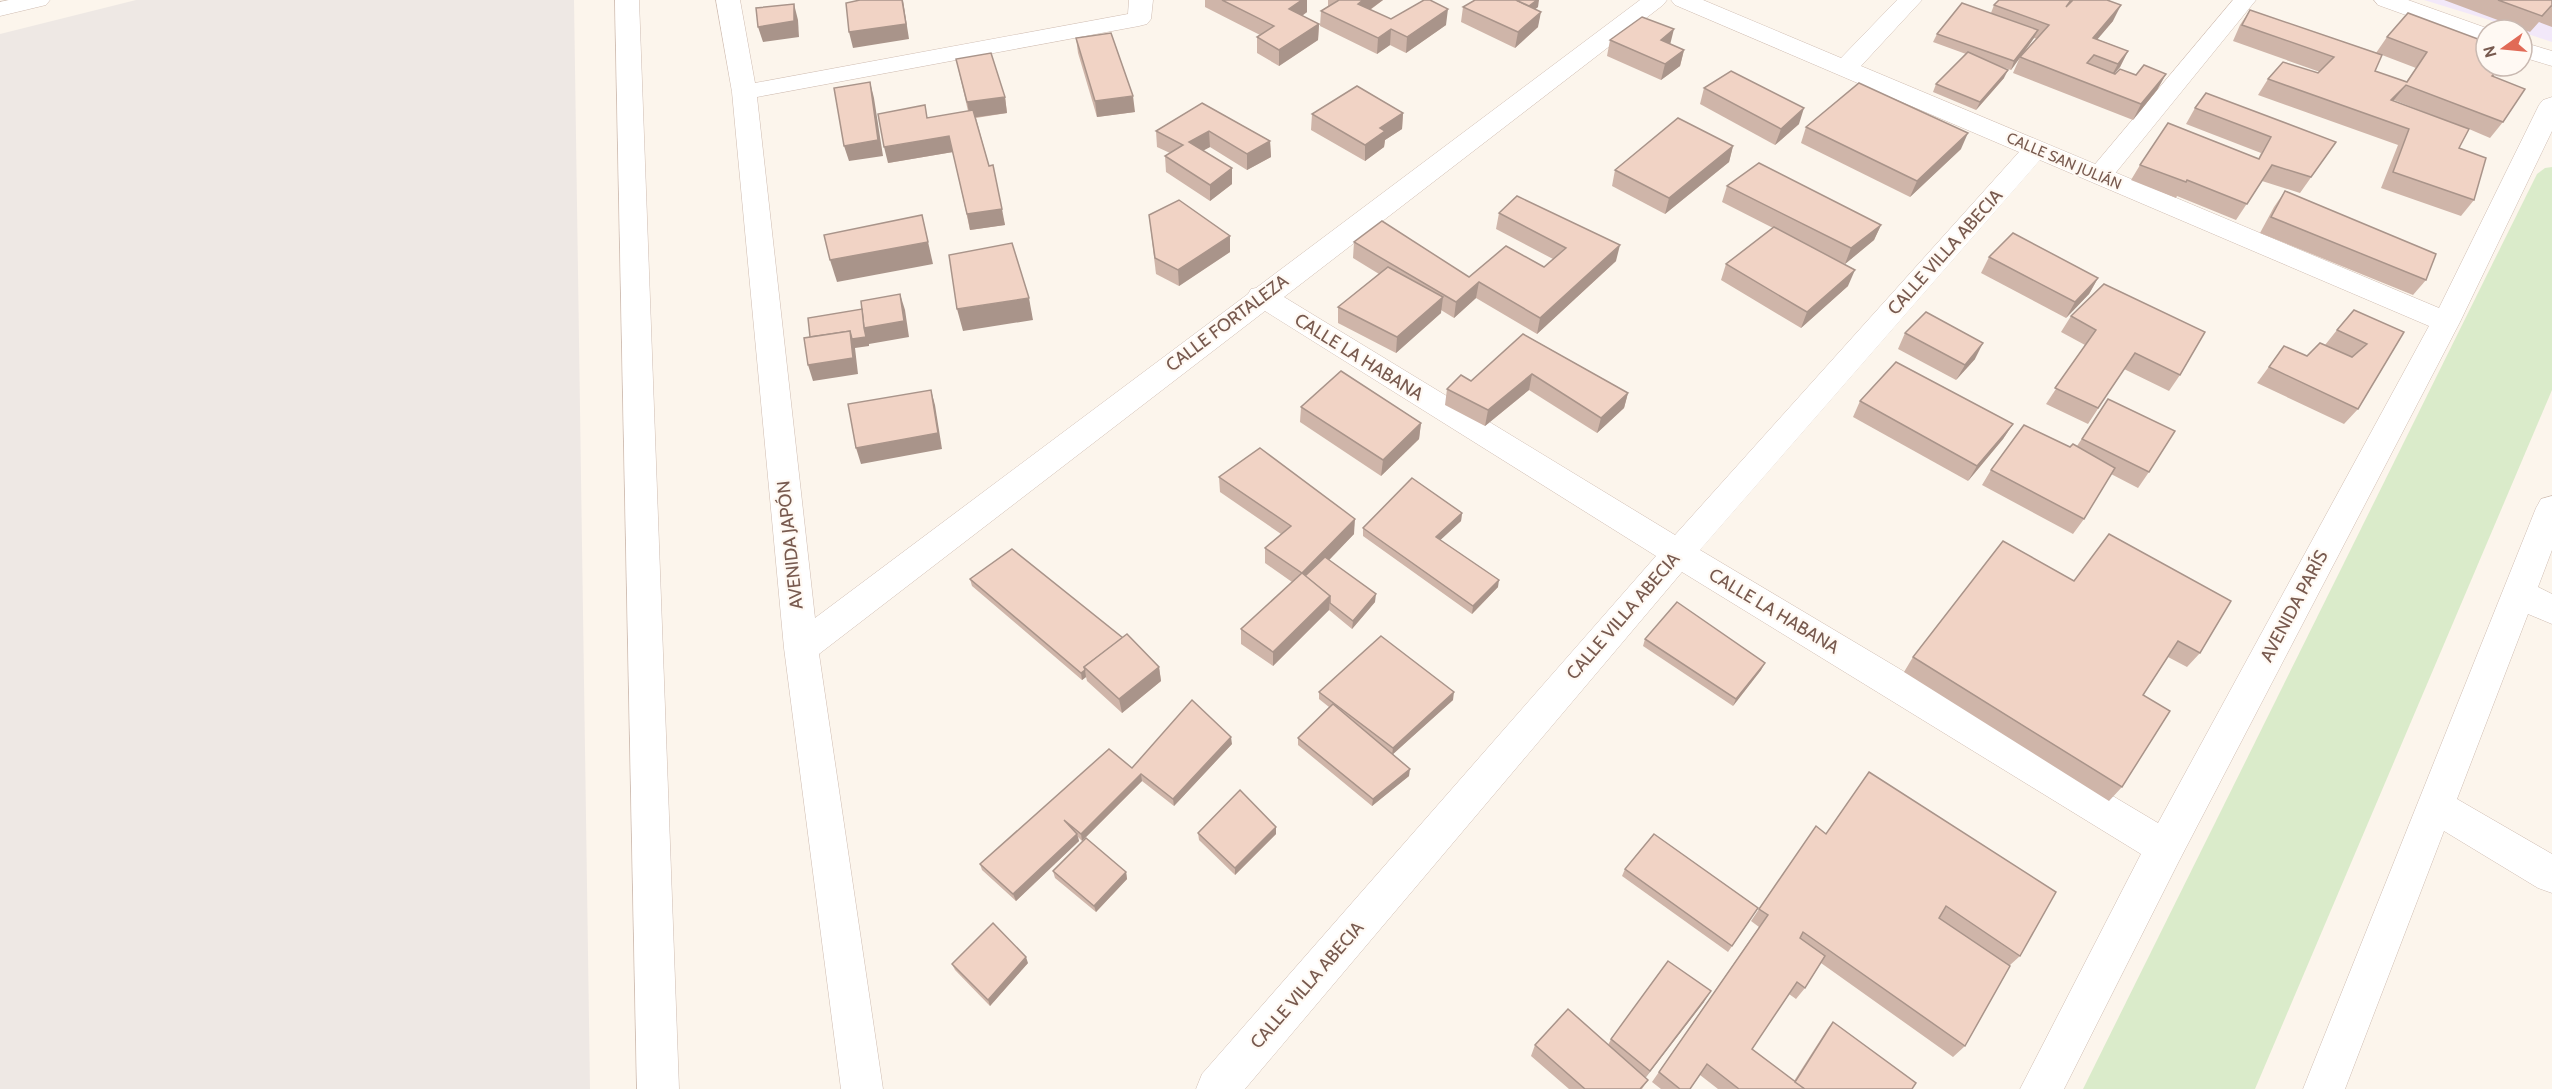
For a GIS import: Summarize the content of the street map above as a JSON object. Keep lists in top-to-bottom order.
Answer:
{
  "streets": {
    "street": [
      "CALLE SAN JULIÁN",
      "CALLE VILLA ABECIA",
      "CALLE FORTALEZA",
      "CALLE LA HABANA",
      "AVENIDA JAPÓN",
      "AVENIDA PARÍS"
    ]
  },
  "crossings": [
    ["CALLE SAN JULIÁN", "CALLE VILLA ABECIA"],
    ["CALLE SAN JULIÁN", "AVENIDA PARÍS"],
    ["CALLE VILLA ABECIA", "CALLE LA HABANA"],
    ["CALLE FORTALEZA", "CALLE LA HABANA"],
    ["CALLE FORTALEZA", "AVENIDA JAPÓN"],
    ["CALLE LA HABANA", "AVENIDA PARÍS"]
  ],
  "north": "left"
}
